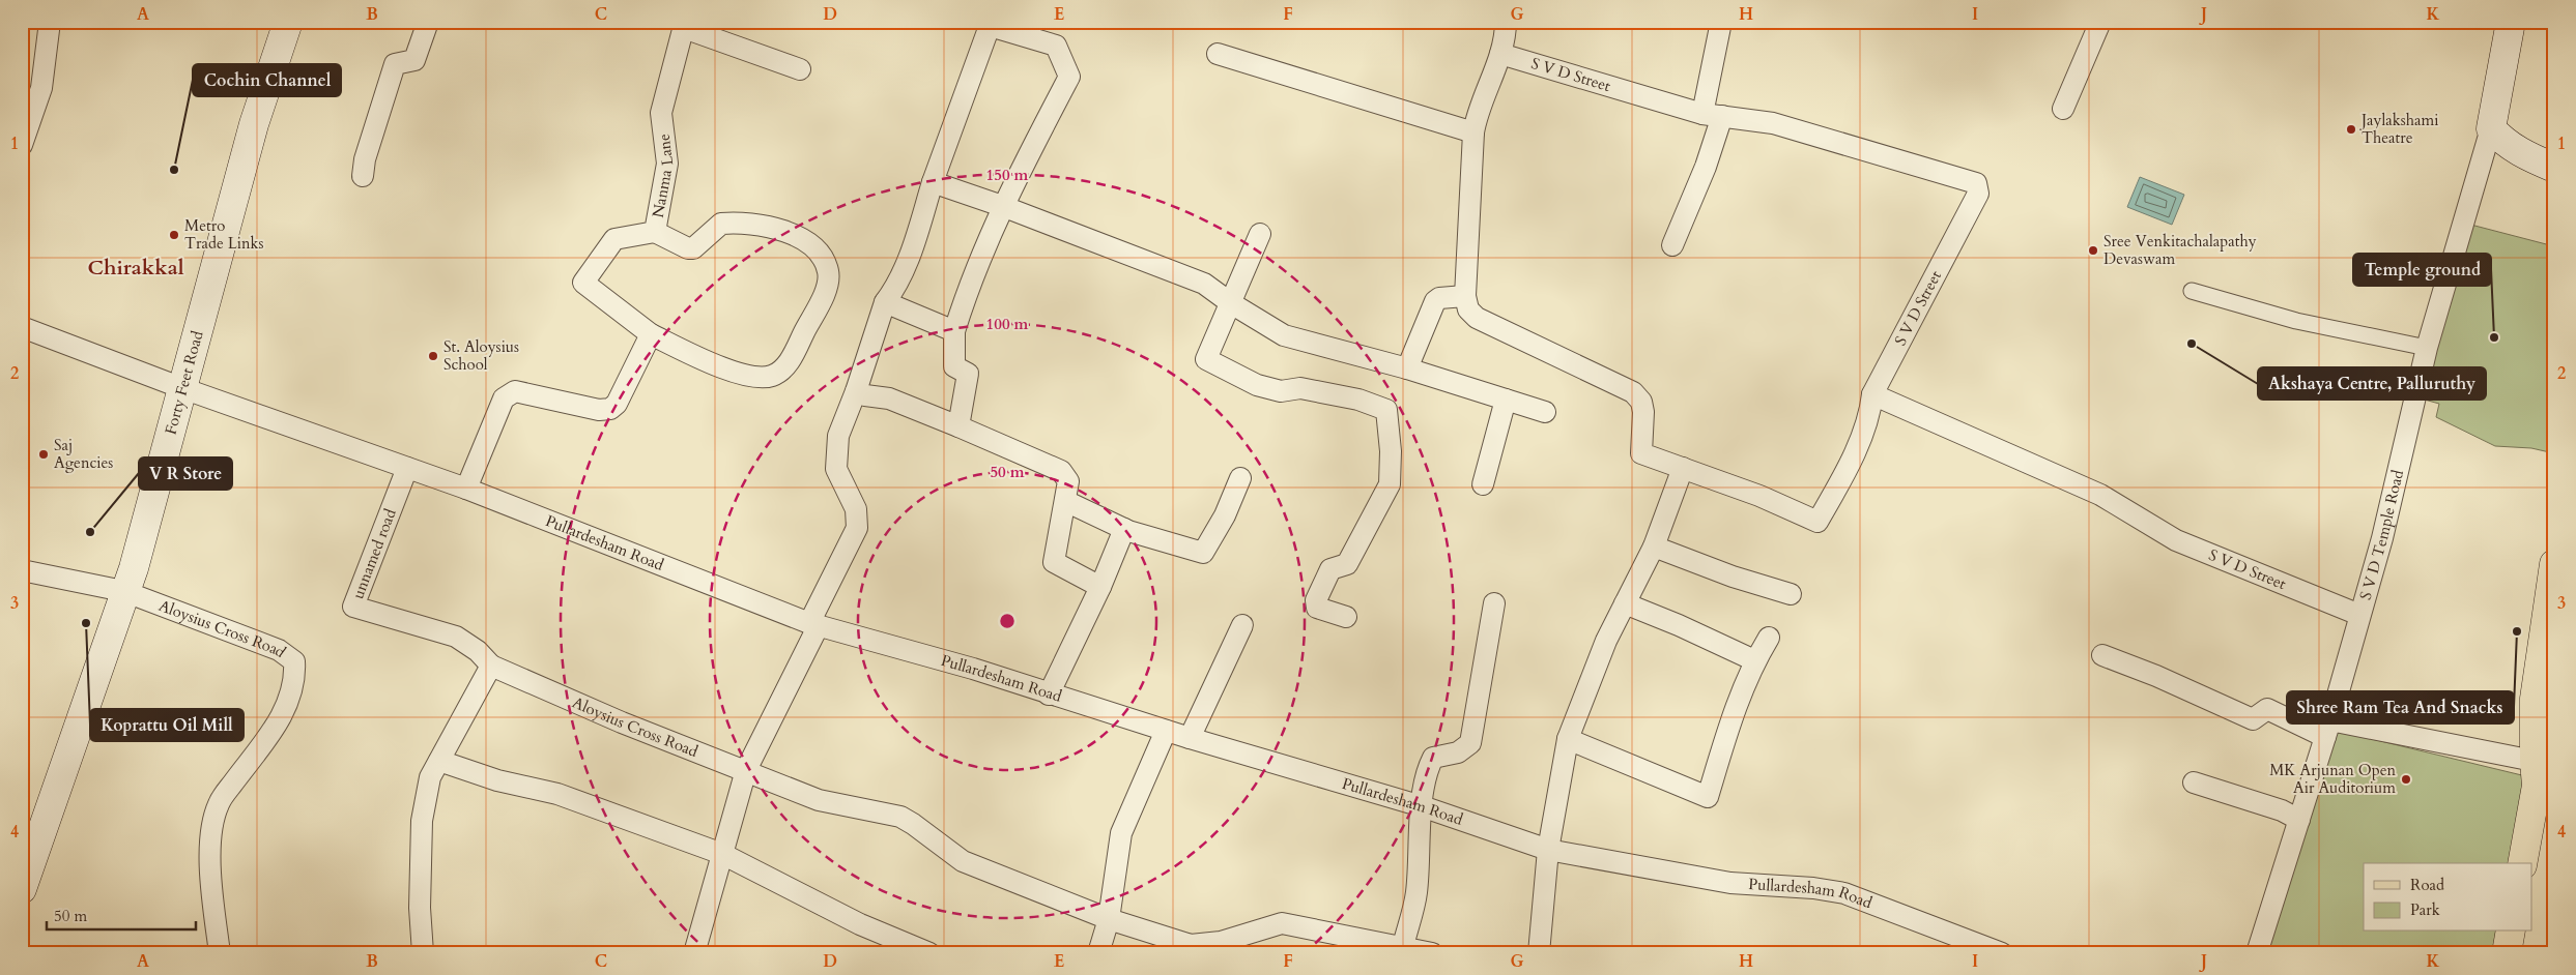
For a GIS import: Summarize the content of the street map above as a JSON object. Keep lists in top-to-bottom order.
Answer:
{
  "streets": {
    "main road": ["Forty Feet Road"],
    "street": [
      "S V D Street",
      "Nanma Lane",
      "S V D Temple Road",
      "Pullardesham Road",
      "unnamed road",
      "Aloysius Cross Road"
    ]
  },
  "crossings": [
    ["S V D Street", "S V D Temple Road"],
    ["Forty Feet Road", "Pullardesham Road"],
    ["Forty Feet Road", "Aloysius Cross Road"],
    ["Pullardesham Road", "unnamed road"],
    ["unnamed road", "Aloysius Cross Road"]
  ],
  "districts": ["Chirakkal"],
  "places": [
    "Jaylakshami Theatre",
    "Cochin Channel",
    "Metro Trade Links",
    "Sree Venkitachalapathy Devaswam",
    "Temple ground",
    "Akshaya Centre, Palluruthy",
    "St. Aloysius School",
    "Saj Agencies",
    "V R Store",
    "Koprattu Oil Mill",
    "Shree Ram Tea And Snacks",
    "MK Arjunan Open Air Auditorium"
  ],
  "legend": ["Road", "Park"],
  "scale_bar": "50 m",
  "grid": {
    "columns": [
      "A",
      "B",
      "C",
      "D",
      "E",
      "F",
      "G",
      "H",
      "I",
      "J",
      "K"
    ],
    "rows": [
      "1",
      "2",
      "3",
      "4"
    ]
  },
  "rings": ["150 m", "100 m", "50 m"]
}
